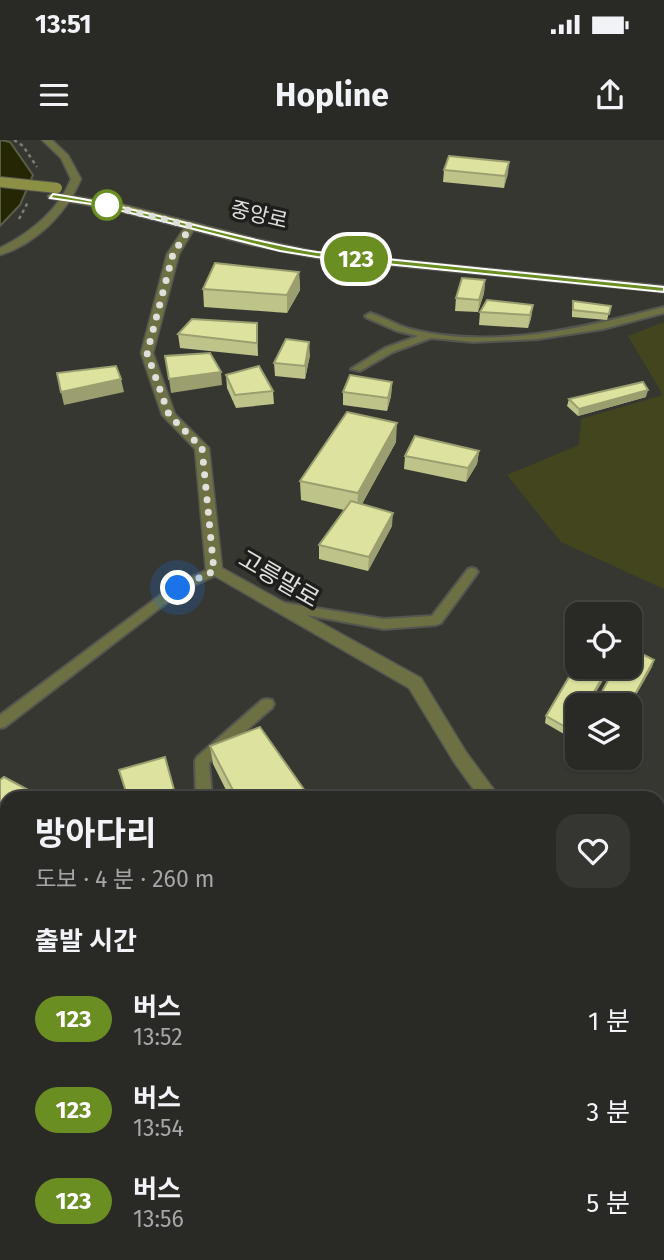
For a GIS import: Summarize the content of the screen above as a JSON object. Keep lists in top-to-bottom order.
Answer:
{
  "streets": {
    "main road": ["중앙로"],
    "street": ["고릉말로"]
  },
  "crossings": [
    ["중앙로", "고릉말로"]
  ],
  "lines": ["bus line 123"],
  "page": {
    "status": "13:51",
    "header": "Hopline",
    "on_map": "123",
    "heading": [
      ["방아다리", "도보 · 4 분 · 260 m"],
      "출발 시간"
    ],
    "list": [
      {
        "mark": "123",
        "name": "버스",
        "note": "13:52",
        "value": "1 분"
      },
      {
        "mark": "123",
        "name": "버스",
        "note": "13:54",
        "value": "3 분"
      },
      {
        "mark": "123",
        "name": "버스",
        "note": "13:56",
        "value": "5 분"
      }
    ]
  }
}
